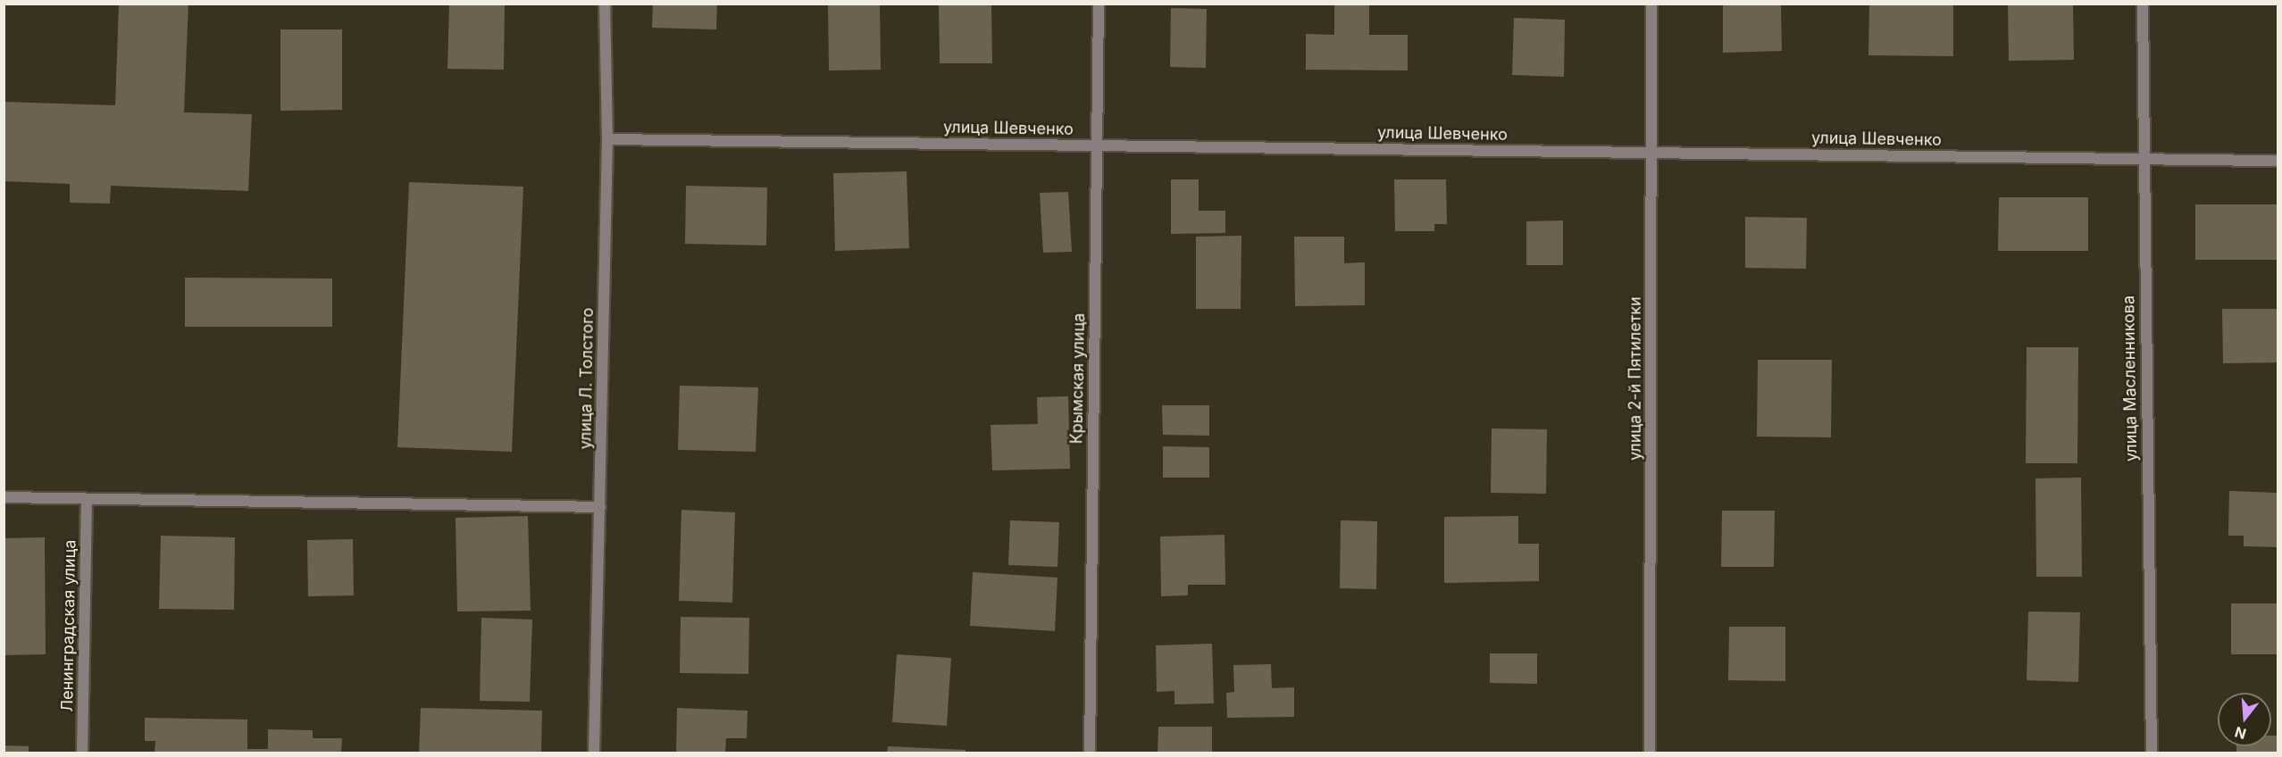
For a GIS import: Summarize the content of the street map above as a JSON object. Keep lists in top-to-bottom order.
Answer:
{
  "streets": {
    "street": [
      "улица Шевченко",
      "улица Л. Толстого",
      "Крымская улица",
      "улица 2-й Пятилетки",
      "улица Масленникова",
      "Ленинградская улица"
    ]
  },
  "crossings": [
    ["улица Шевченко", "улица Л. Толстого"],
    ["улица Шевченко", "Крымская улица"],
    ["улица Шевченко", "улица 2-й Пятилетки"],
    ["улица Шевченко", "улица Масленникова"]
  ],
  "north": "bottom"
}
